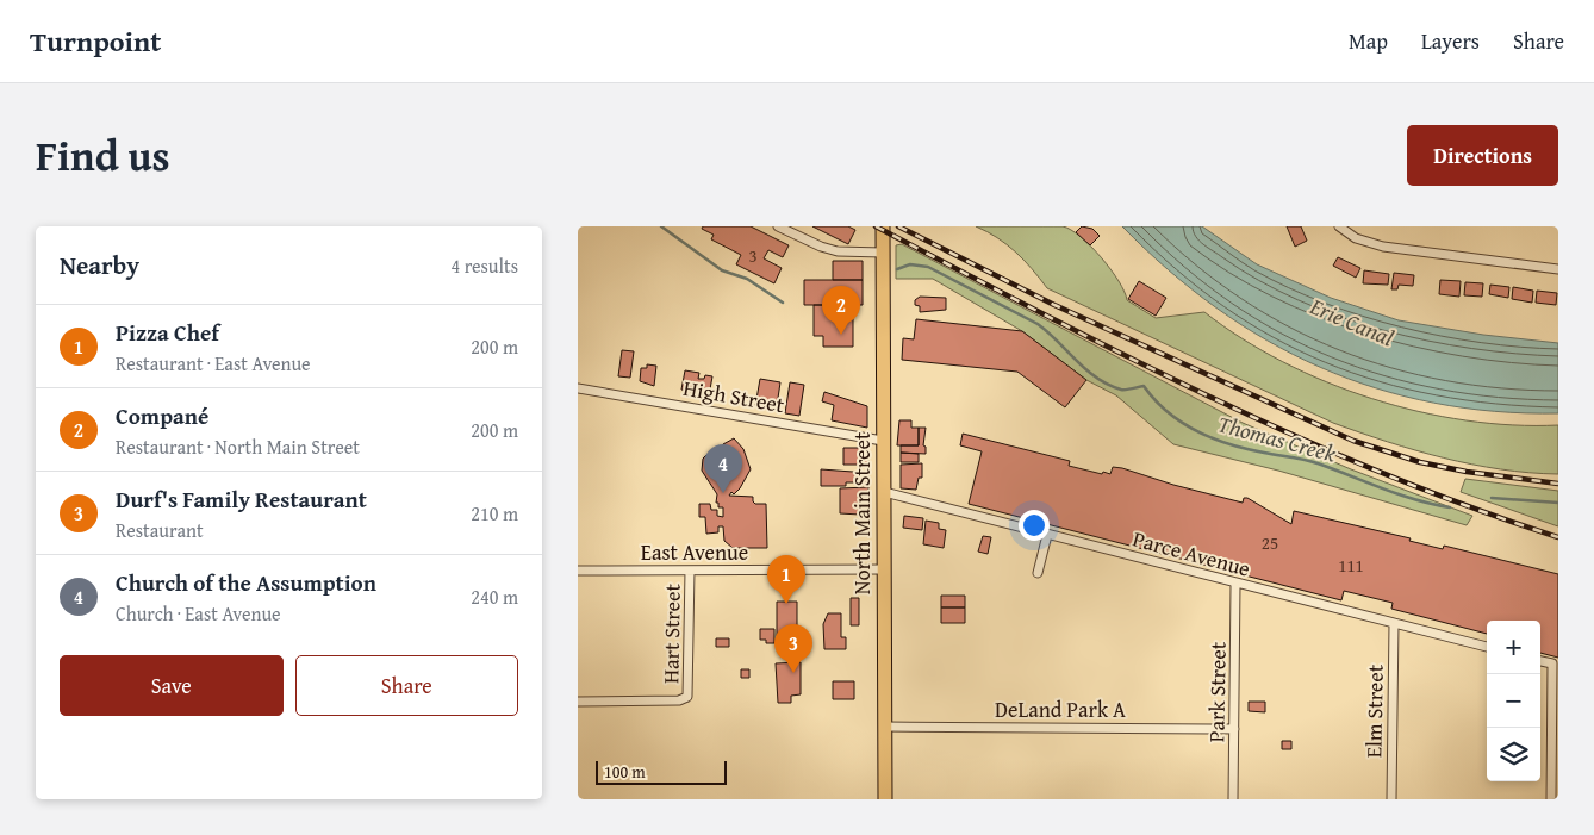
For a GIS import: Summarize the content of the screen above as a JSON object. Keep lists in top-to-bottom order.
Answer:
{
  "streets": {
    "main road": ["North Main Street"],
    "street": [
      "High Street",
      "East Avenue",
      "Parce Avenue",
      "Hart Street",
      "Park Street",
      "DeLand Park A",
      "Elm Street"
    ]
  },
  "crossings": [
    ["High Street", "North Main Street"],
    ["North Main Street", "East Avenue"],
    ["North Main Street", "Parce Avenue"],
    ["North Main Street", "DeLand Park A"],
    ["East Avenue", "Hart Street"],
    ["Parce Avenue", "Park Street"],
    ["Parce Avenue", "Elm Street"],
    ["Park Street", "DeLand Park A"]
  ],
  "water": ["Erie Canal", "Thomas Creek"],
  "house_numbers": ["3", "25", "111"],
  "scale_bar": "100 m",
  "page": {
    "header": "Turnpoint",
    "nav": ["Map", "Layers", "Share"],
    "title": "Find us",
    "buttons": [
      "Directions",
      ["Save", "Share"]
    ],
    "heading": ["Nearby", "4 results"],
    "pins": [
      "2",
      "4",
      "1",
      "3"
    ],
    "list": [
      {
        "mark": "1",
        "name": "Pizza Chef",
        "note": "Restaurant · East Avenue",
        "value": "200 m"
      },
      {
        "mark": "2",
        "name": "Compané",
        "note": "Restaurant · North Main Street",
        "value": "200 m"
      },
      {
        "mark": "3",
        "name": "Durf's Family Restaurant",
        "note": "Restaurant",
        "value": "210 m"
      },
      {
        "mark": "4",
        "name": "Church of the Assumption",
        "note": "Church · East Avenue",
        "value": "240 m"
      }
    ],
    "map_buttons": ["+", "−"],
    "scale": "100 m"
  }
}
